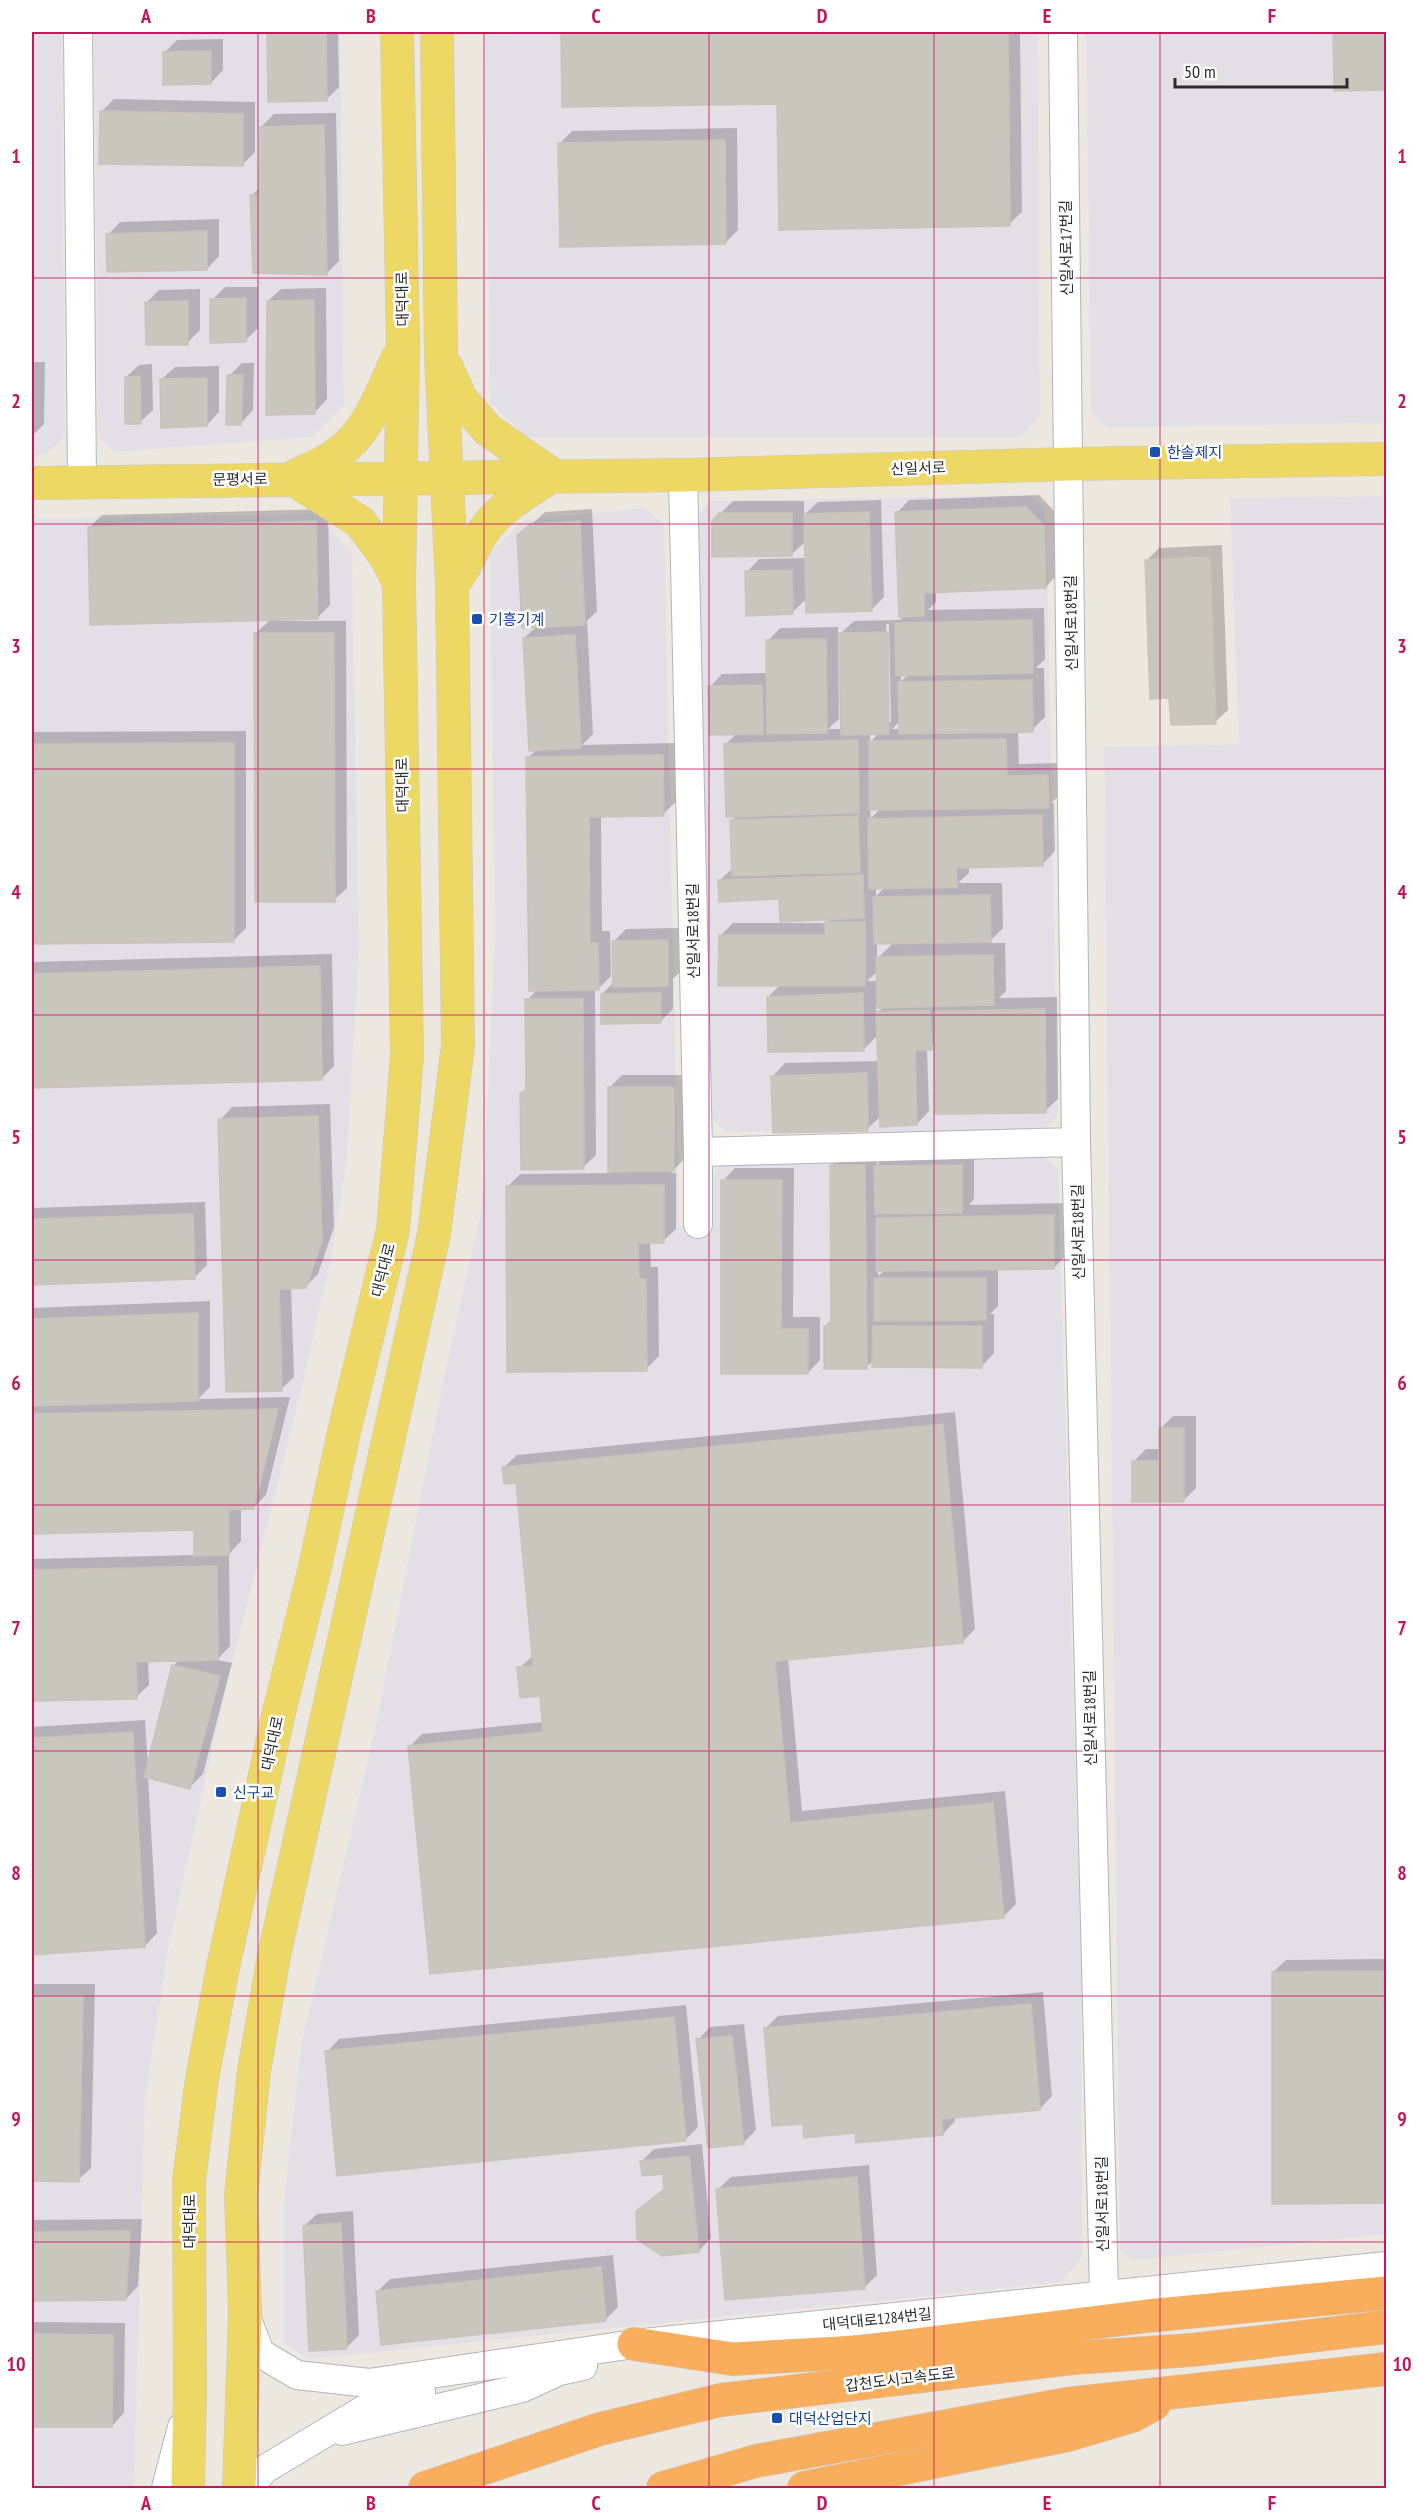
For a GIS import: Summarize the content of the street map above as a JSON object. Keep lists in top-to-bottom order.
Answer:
{
  "streets": {
    "highway": ["갑천도시고속도로"],
    "main road": ["대덕대로", "신일서로", "문평서로"],
    "street": ["신일서로17번길", "신일서로18번길", "대덕대로1284번길"]
  },
  "crossings": [
    ["신일서로17번길", "신일서로"],
    ["신일서로17번길", "신일서로18번길"],
    ["대덕대로", "문평서로"],
    ["신일서로", "문평서로"],
    ["신일서로", "신일서로18번길"],
    ["신일서로18번길", "대덕대로1284번길"]
  ],
  "places": {
    "transit": [
      "한솔제지",
      "기흥기계",
      "신구교",
      "대덕산업단지"
    ]
  },
  "scale_bar": "50 m",
  "grid": {
    "columns": [
      "A",
      "B",
      "C",
      "D",
      "E",
      "F"
    ],
    "rows": [
      "1",
      "2",
      "3",
      "4",
      "5",
      "6",
      "7",
      "8",
      "9",
      "10"
    ]
  }
}
